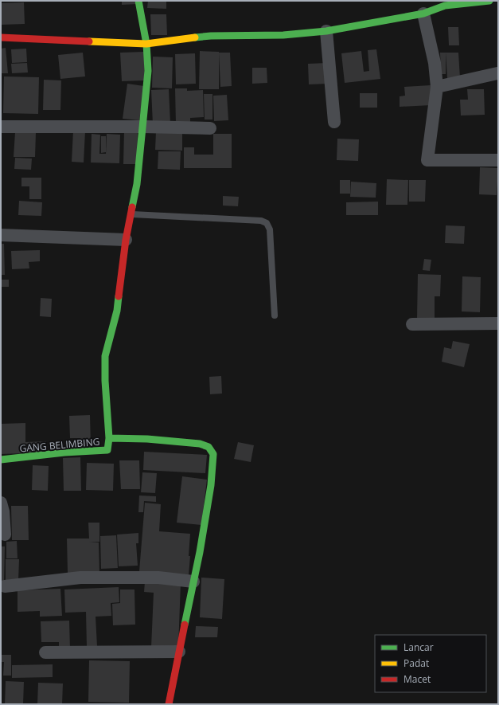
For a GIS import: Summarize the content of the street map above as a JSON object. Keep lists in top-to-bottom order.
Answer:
{
  "streets": {
    "street": ["GANG BELIMBING"]
  },
  "legend": ["Lancar", "Padat", "Macet"]
}
